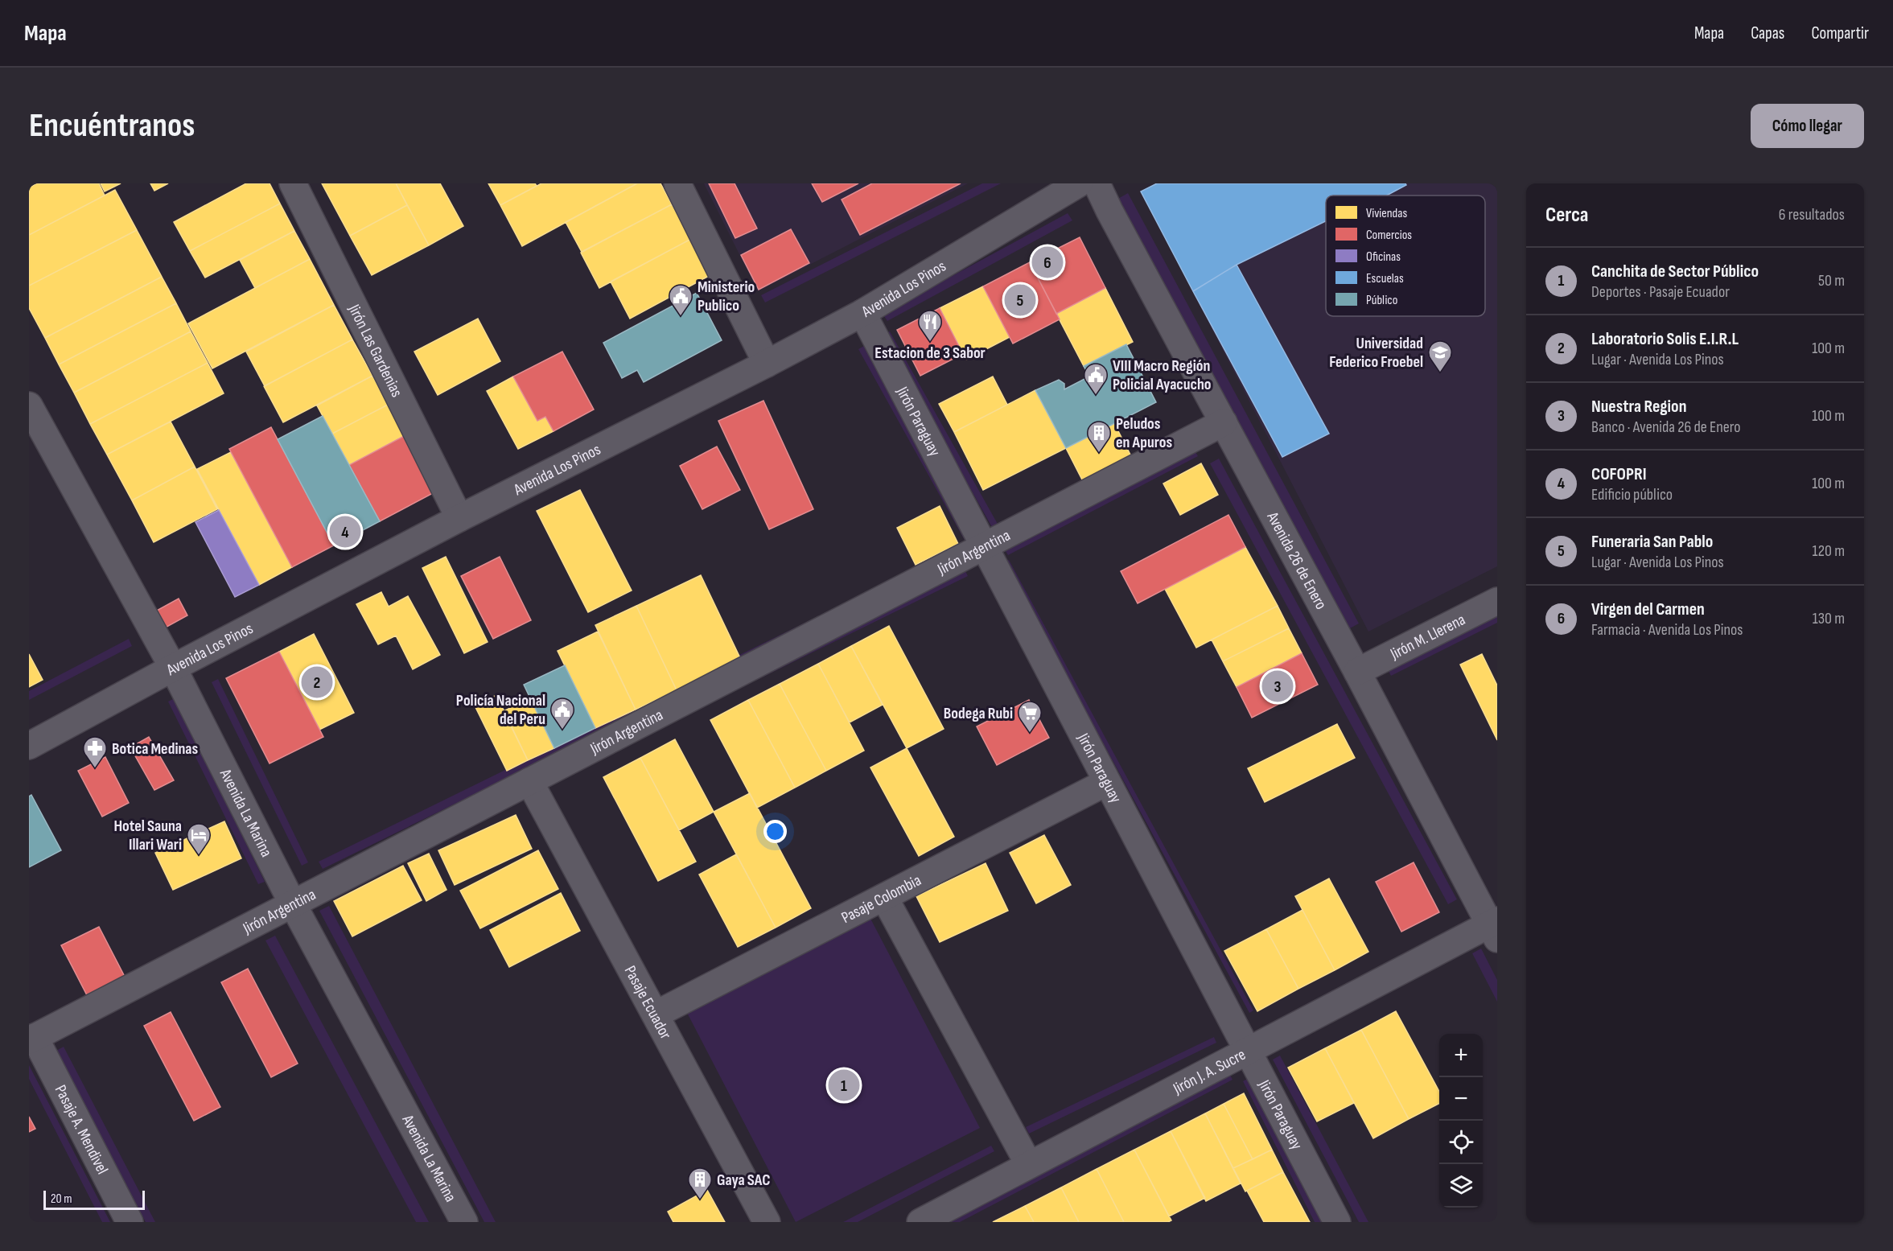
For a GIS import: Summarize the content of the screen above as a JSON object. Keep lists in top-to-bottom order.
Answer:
{
  "streets": {
    "street": [
      "Avenida Los Pinos",
      "Jirón Las Gardenias",
      "Jirón Paraguay",
      "Jirón Argentina",
      "Avenida 26 de Enero",
      "Jirón M. Llerena",
      "Avenida La Marina",
      "Pasaje Colombia",
      "Pasaje Ecuador",
      "Jirón J. A. Sucre",
      "Pasaje A. Mendivel"
    ]
  },
  "crossings": [
    ["Avenida Los Pinos", "Jirón Las Gardenias"],
    ["Avenida Los Pinos", "Jirón Paraguay"],
    ["Avenida Los Pinos", "Avenida La Marina"],
    ["Jirón Paraguay", "Jirón Argentina"],
    ["Jirón Paraguay", "Pasaje Colombia"],
    ["Jirón Paraguay", "Jirón J. A. Sucre"],
    ["Jirón Argentina", "Avenida 26 de Enero"],
    ["Jirón Argentina", "Avenida La Marina"],
    ["Jirón Argentina", "Pasaje Ecuador"],
    ["Jirón Argentina", "Pasaje A. Mendivel"],
    ["Avenida 26 de Enero", "Jirón M. Llerena"],
    ["Avenida 26 de Enero", "Jirón J. A. Sucre"],
    ["Pasaje Colombia", "Pasaje Ecuador"]
  ],
  "places": {
    "public building": ["Ministerio Publico", "VIII Macro Región Policial Ayacucho", "Policía Nacional del Peru"],
    "restaurant": ["Estacion de 3 Sabor"],
    "school or university": ["Universidad Federico Froebel"],
    "building": ["Peludos en Apuros", "Gaya SAC"],
    "supermarket": ["Bodega Rubi"],
    "pharmacy": ["Botica Medinas"],
    "hotel": ["Hotel Sauna Illari Wari"]
  },
  "legend": [
    "Viviendas",
    "Comercios",
    "Oficinas",
    "Escuelas",
    "Público"
  ],
  "scale_bar": "20 m",
  "page": {
    "header": "Mapa",
    "nav": ["Mapa", "Capas", "Compartir"],
    "buttons": "Cómo llegar",
    "title": "Encuéntranos",
    "heading": ["Cerca", "6 resultados"],
    "pins": [
      "6",
      "5",
      "4",
      "2",
      "3",
      "1"
    ],
    "list": [
      {
        "mark": "1",
        "name": "Canchita de Sector Público",
        "note": "Deportes · Pasaje Ecuador",
        "value": "50 m"
      },
      {
        "mark": "2",
        "name": "Laboratorio Solis E.I.R.L",
        "note": "Lugar · Avenida Los Pinos",
        "value": "100 m"
      },
      {
        "mark": "3",
        "name": "Nuestra Region",
        "note": "Banco · Avenida 26 de Enero",
        "value": "100 m"
      },
      {
        "mark": "4",
        "name": "COFOPRI",
        "note": "Edificio público",
        "value": "100 m"
      },
      {
        "mark": "5",
        "name": "Funeraria San Pablo",
        "note": "Lugar · Avenida Los Pinos",
        "value": "120 m"
      },
      {
        "mark": "6",
        "name": "Virgen del Carmen",
        "note": "Farmacia · Avenida Los Pinos",
        "value": "130 m"
      }
    ],
    "map_buttons": ["+", "−"],
    "scale": "20 m"
  }
}
